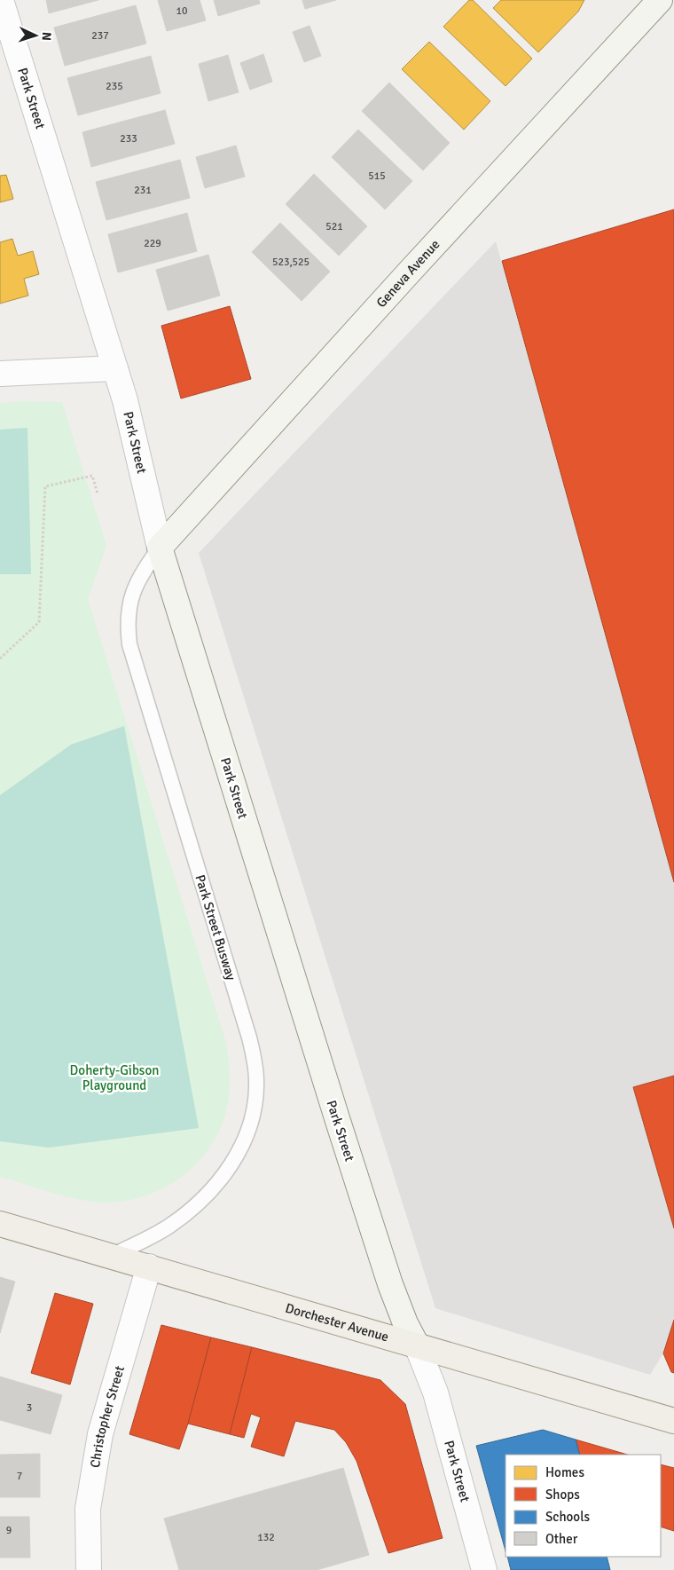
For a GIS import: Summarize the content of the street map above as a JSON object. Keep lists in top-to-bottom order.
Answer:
{
  "streets": {
    "main road": ["Park Street", "Geneva Avenue", "Dorchester Avenue"],
    "street": ["Christopher Street"],
    "lane": ["Park Street Busway"]
  },
  "crossings": [
    ["Park Street", "Geneva Avenue"],
    ["Park Street", "Park Street Busway"],
    ["Park Street", "Dorchester Avenue"],
    ["Geneva Avenue", "Park Street Busway"],
    ["Park Street Busway", "Dorchester Avenue"],
    ["Dorchester Avenue", "Christopher Street"]
  ],
  "parks": ["Doherty-Gibson Playground"],
  "house_numbers": [
    "10",
    "237",
    "235",
    "233",
    "515",
    "231",
    "521",
    "229",
    "523,525",
    "3",
    "7",
    "9",
    "132"
  ],
  "legend": [
    "Homes",
    "Shops",
    "Schools",
    "Other"
  ],
  "north": "right"
}
